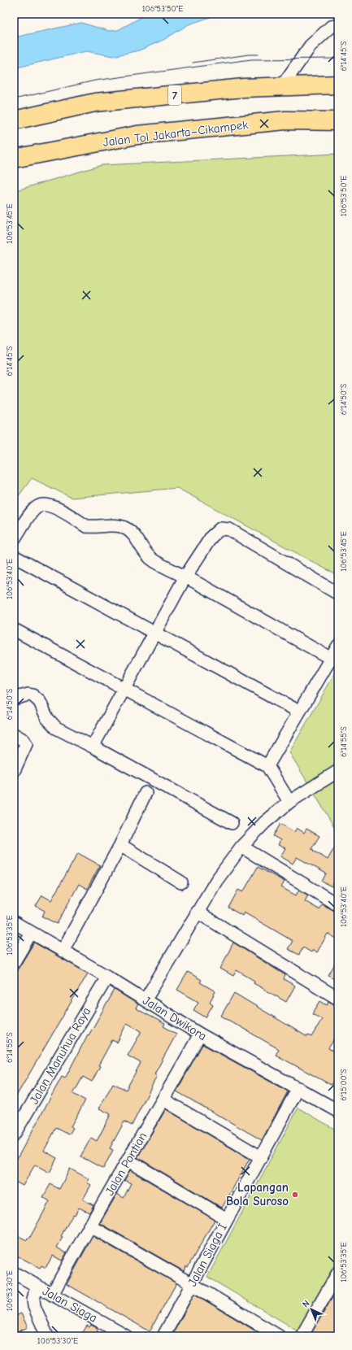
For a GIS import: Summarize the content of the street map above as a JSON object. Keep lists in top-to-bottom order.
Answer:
{
  "streets": {
    "highway": ["7", "Jalan Tol Jakarta–Cikampek"],
    "street": [
      "Jalan Dwikora",
      "Jalan Manuhua Raya",
      "Jalan Pontian",
      "Jalan Siaga I",
      "Jalan Siaga"
    ]
  },
  "crossings": [
    ["Jalan Dwikora", "Jalan Manuhua Raya"],
    ["Jalan Dwikora", "Jalan Pontian"],
    ["Jalan Dwikora", "Jalan Siaga I"],
    ["Jalan Pontian", "Jalan Siaga"]
  ],
  "places": ["Lapangan Bola Suroso"],
  "north": "top left",
  "coordinates": [
    "106°53'50\"E",
    "6°14'45\"S",
    "106°53'45\"E",
    "6°14'50\"S",
    "106°53'40\"E",
    "6°14'55\"S",
    "106°53'35\"E",
    "6°15'00\"S",
    "106°53'30\"E"
  ]
}
